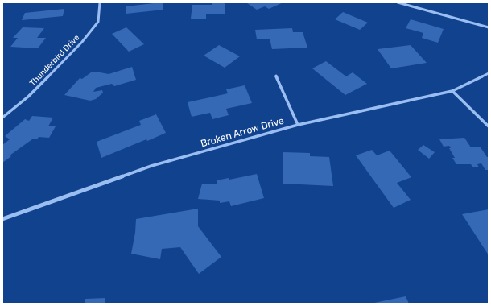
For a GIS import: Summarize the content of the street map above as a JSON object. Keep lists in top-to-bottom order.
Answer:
{
  "streets": {
    "street": ["Thunderbird Drive", "Broken Arrow Drive"]
  }
}
